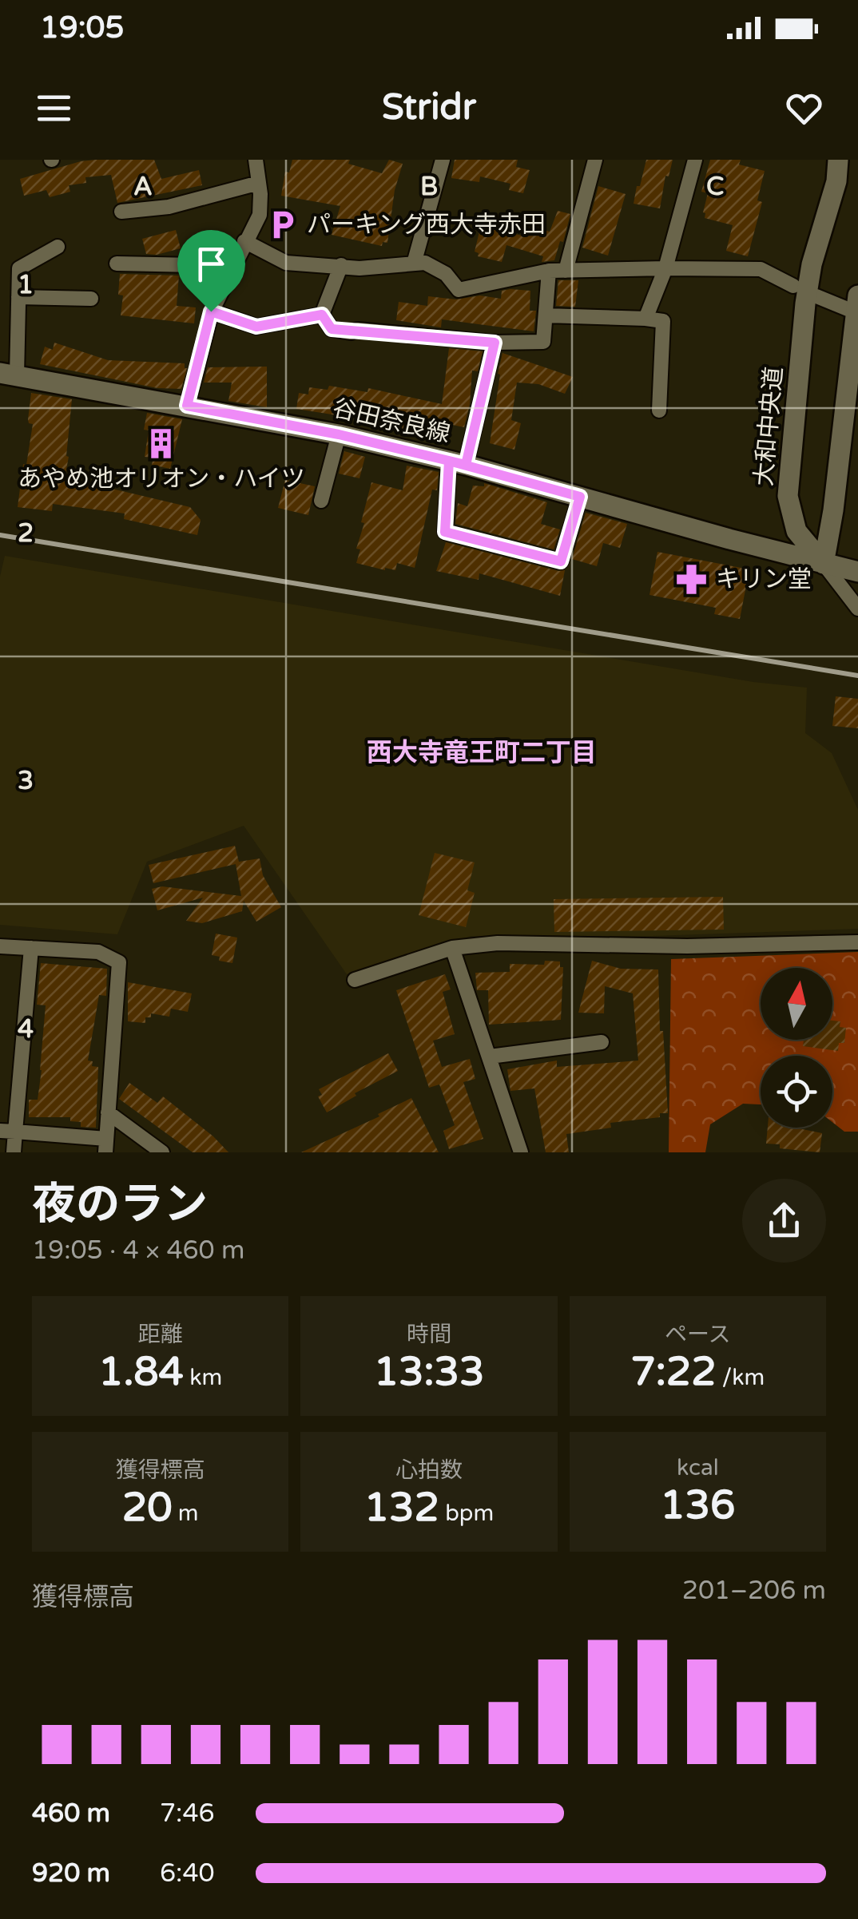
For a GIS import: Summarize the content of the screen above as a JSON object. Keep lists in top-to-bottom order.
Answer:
{
  "streets": {
    "main road": ["谷田奈良線", "大和中央道"]
  },
  "crossings": [
    ["谷田奈良線", "大和中央道"]
  ],
  "districts": ["西大寺竜王町二丁目"],
  "places": {
    "parking": ["パーキング西大寺赤田"],
    "building": ["あやめ池オリオン・ハイツ"],
    "pharmacy": ["キリン堂"]
  },
  "north": "top",
  "page": {
    "status": "19:05",
    "header": "Stridr",
    "heading": ["夜のラン", "19:05 · 4 × 460 m"],
    "stats": [
      ["距離", "1.84 km"],
      ["時間", "13:33"],
      ["ペース", "7:22 /km"],
      ["獲得標高", "20 m"],
      ["心拍数", "132 bpm"],
      ["kcal", "136"]
    ],
    "chart": ["獲得標高", "201–206 m"],
    "list": [
      {
        "name": "460 m",
        "note": "7:46"
      },
      {
        "name": "920 m",
        "note": "6:40"
      }
    ]
  },
  "grid": {
    "columns": ["A", "B", "C"],
    "rows": [
      "1",
      "2",
      "3",
      "4"
    ]
  }
}
